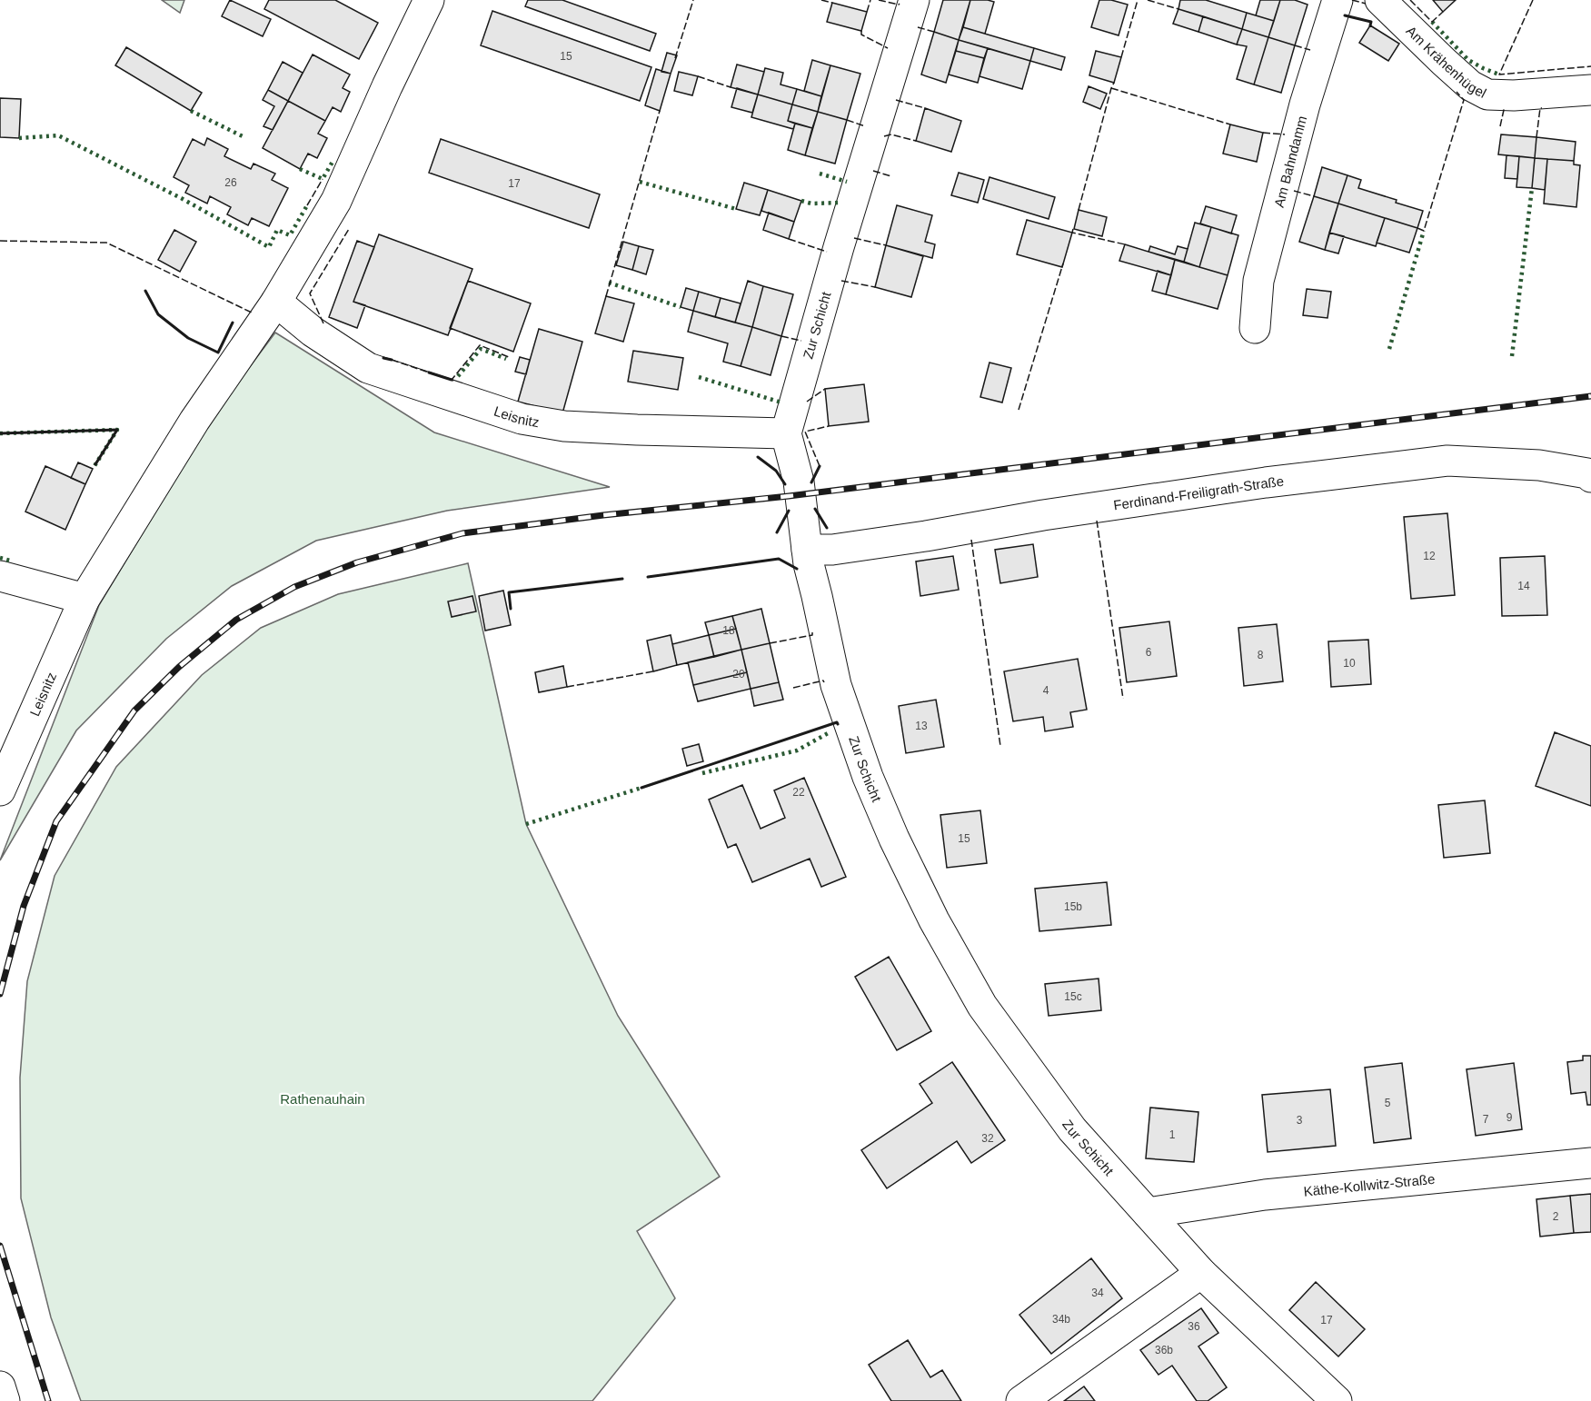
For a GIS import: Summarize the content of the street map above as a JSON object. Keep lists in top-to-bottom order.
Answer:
{
  "streets": {
    "street": [
      "Am Krähenhügel",
      "Am Bahndamm",
      "Zur Schicht",
      "Leisnitz",
      "Ferdinand-Freiligrath-Straße",
      "Käthe-Kollwitz-Straße"
    ]
  },
  "crossings": [
    ["Zur Schicht", "Leisnitz"],
    ["Zur Schicht", "Ferdinand-Freiligrath-Straße"],
    ["Zur Schicht", "Käthe-Kollwitz-Straße"]
  ],
  "parks": ["Rathenauhain"],
  "house_numbers": [
    "15",
    "26",
    "17",
    "12",
    "14",
    "18",
    "6",
    "8",
    "10",
    "20",
    "4",
    "13",
    "22",
    "15",
    "15b",
    "15c",
    "5",
    "9",
    "7",
    "3",
    "1",
    "32",
    "2",
    "34",
    "34b",
    "17",
    "36",
    "36b"
  ]
}
